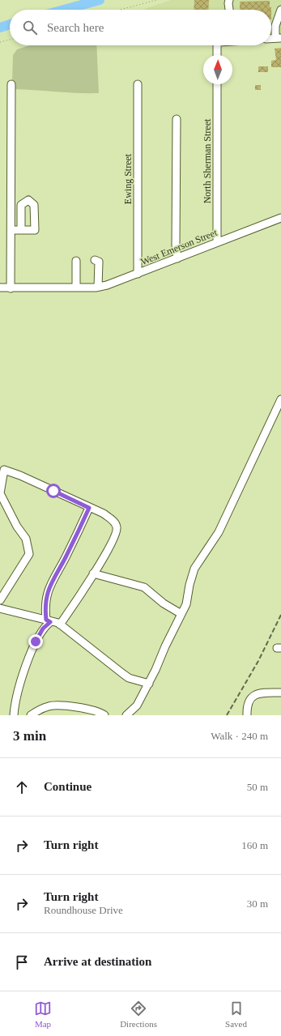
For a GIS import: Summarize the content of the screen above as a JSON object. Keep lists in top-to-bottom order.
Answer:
{
  "streets": {
    "street": ["North Sherman Street", "Ewing Street", "West Emerson Street"]
  },
  "crossings": [
    ["North Sherman Street", "West Emerson Street"],
    ["Ewing Street", "West Emerson Street"]
  ],
  "north": "top",
  "page": {
    "search": "Search here",
    "heading": ["3 min", "Walk · 240 m"],
    "list": [
      ["Continue", "50 m"],
      ["Turn right", "160 m"],
      ["Turn right", "Roundhouse Drive", "30 m"],
      "Arrive at destination"
    ],
    "nav": ["Map", "Directions", "Saved"]
  }
}
